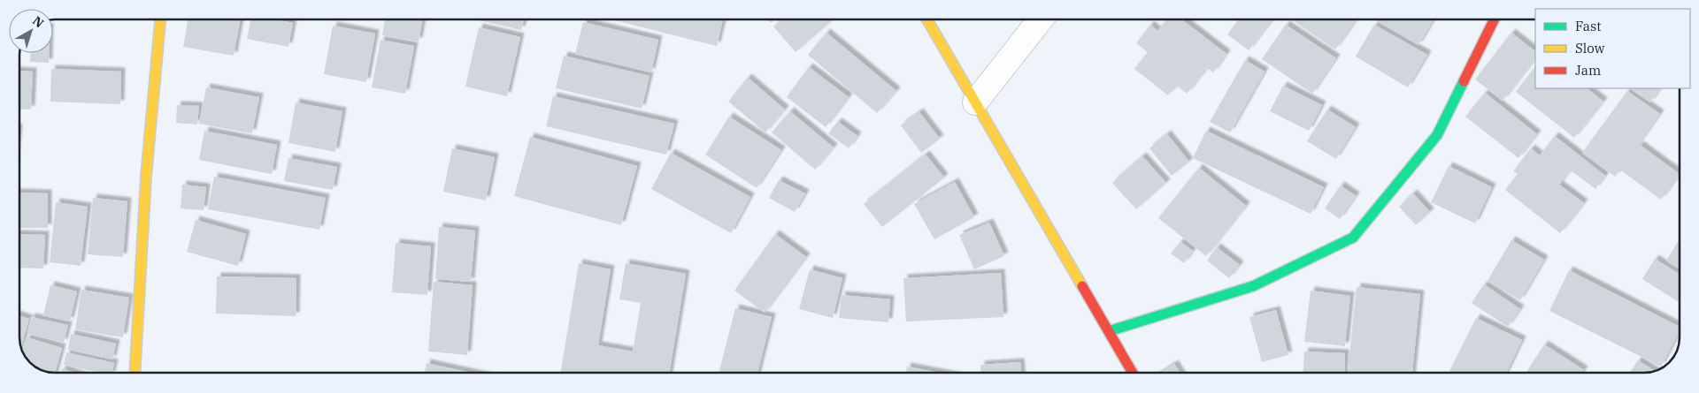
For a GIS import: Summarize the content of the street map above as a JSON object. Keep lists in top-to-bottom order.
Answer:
{
  "legend": ["Fast", "Slow", "Jam"],
  "north": "top right"
}
